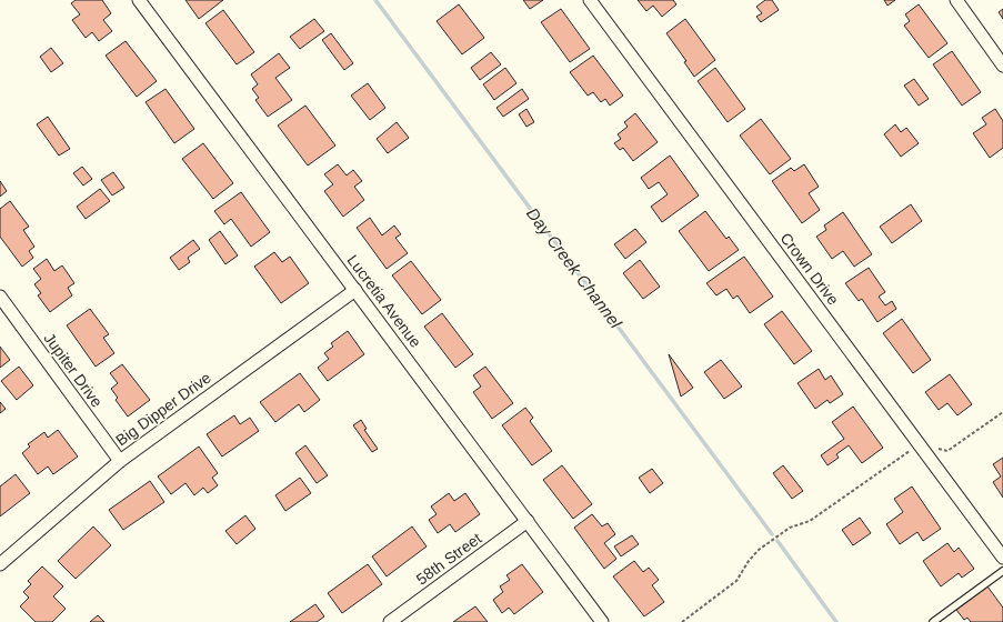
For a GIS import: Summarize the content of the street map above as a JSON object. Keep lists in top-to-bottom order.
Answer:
{
  "streets": {
    "street": [
      "Crown Drive",
      "Lucretia Avenue",
      "Jupiter Drive",
      "Big Dipper Drive",
      "58th Street"
    ]
  },
  "crossings": [
    ["Lucretia Avenue", "Big Dipper Drive"],
    ["Lucretia Avenue", "58th Street"],
    ["Jupiter Drive", "Big Dipper Drive"]
  ],
  "water": ["Day Creek Channel"]
}
